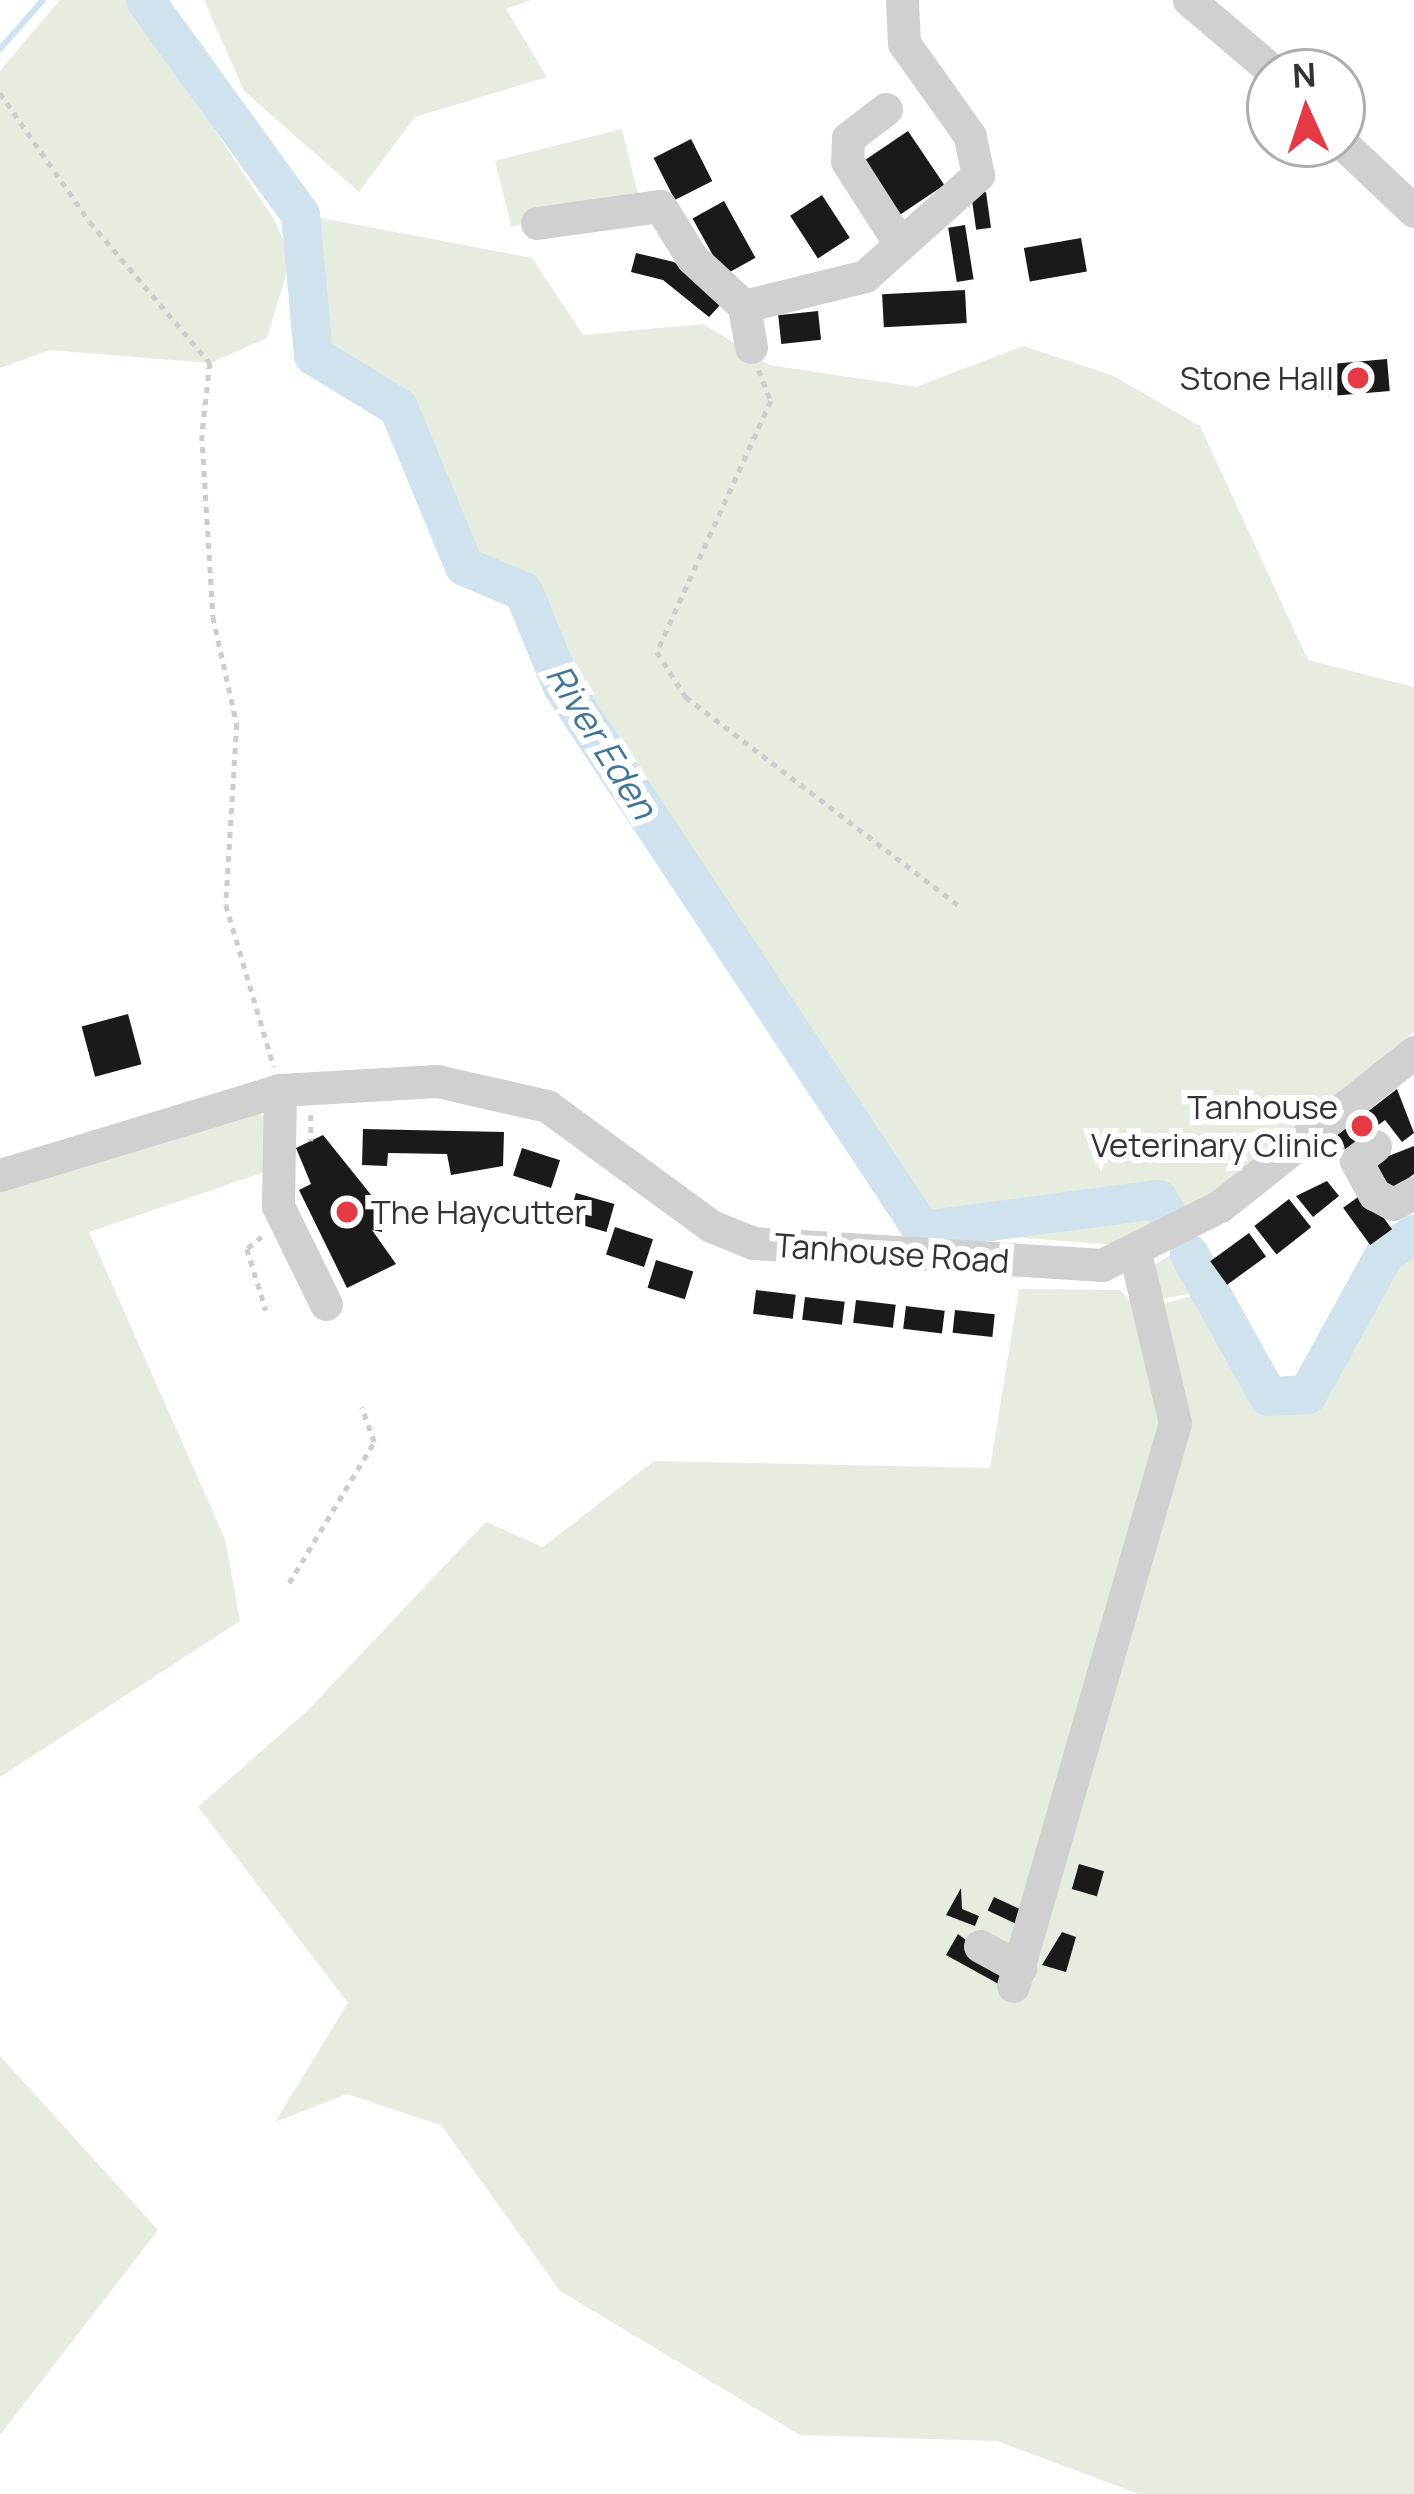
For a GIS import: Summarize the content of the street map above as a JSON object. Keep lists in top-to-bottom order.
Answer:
{
  "streets": {
    "street": ["Tanhouse Road"]
  },
  "water": ["River Eden"],
  "places": ["Stone Hall", "Tanhouse Veterinary Clinic", "The Haycutter"],
  "north": "top"
}
